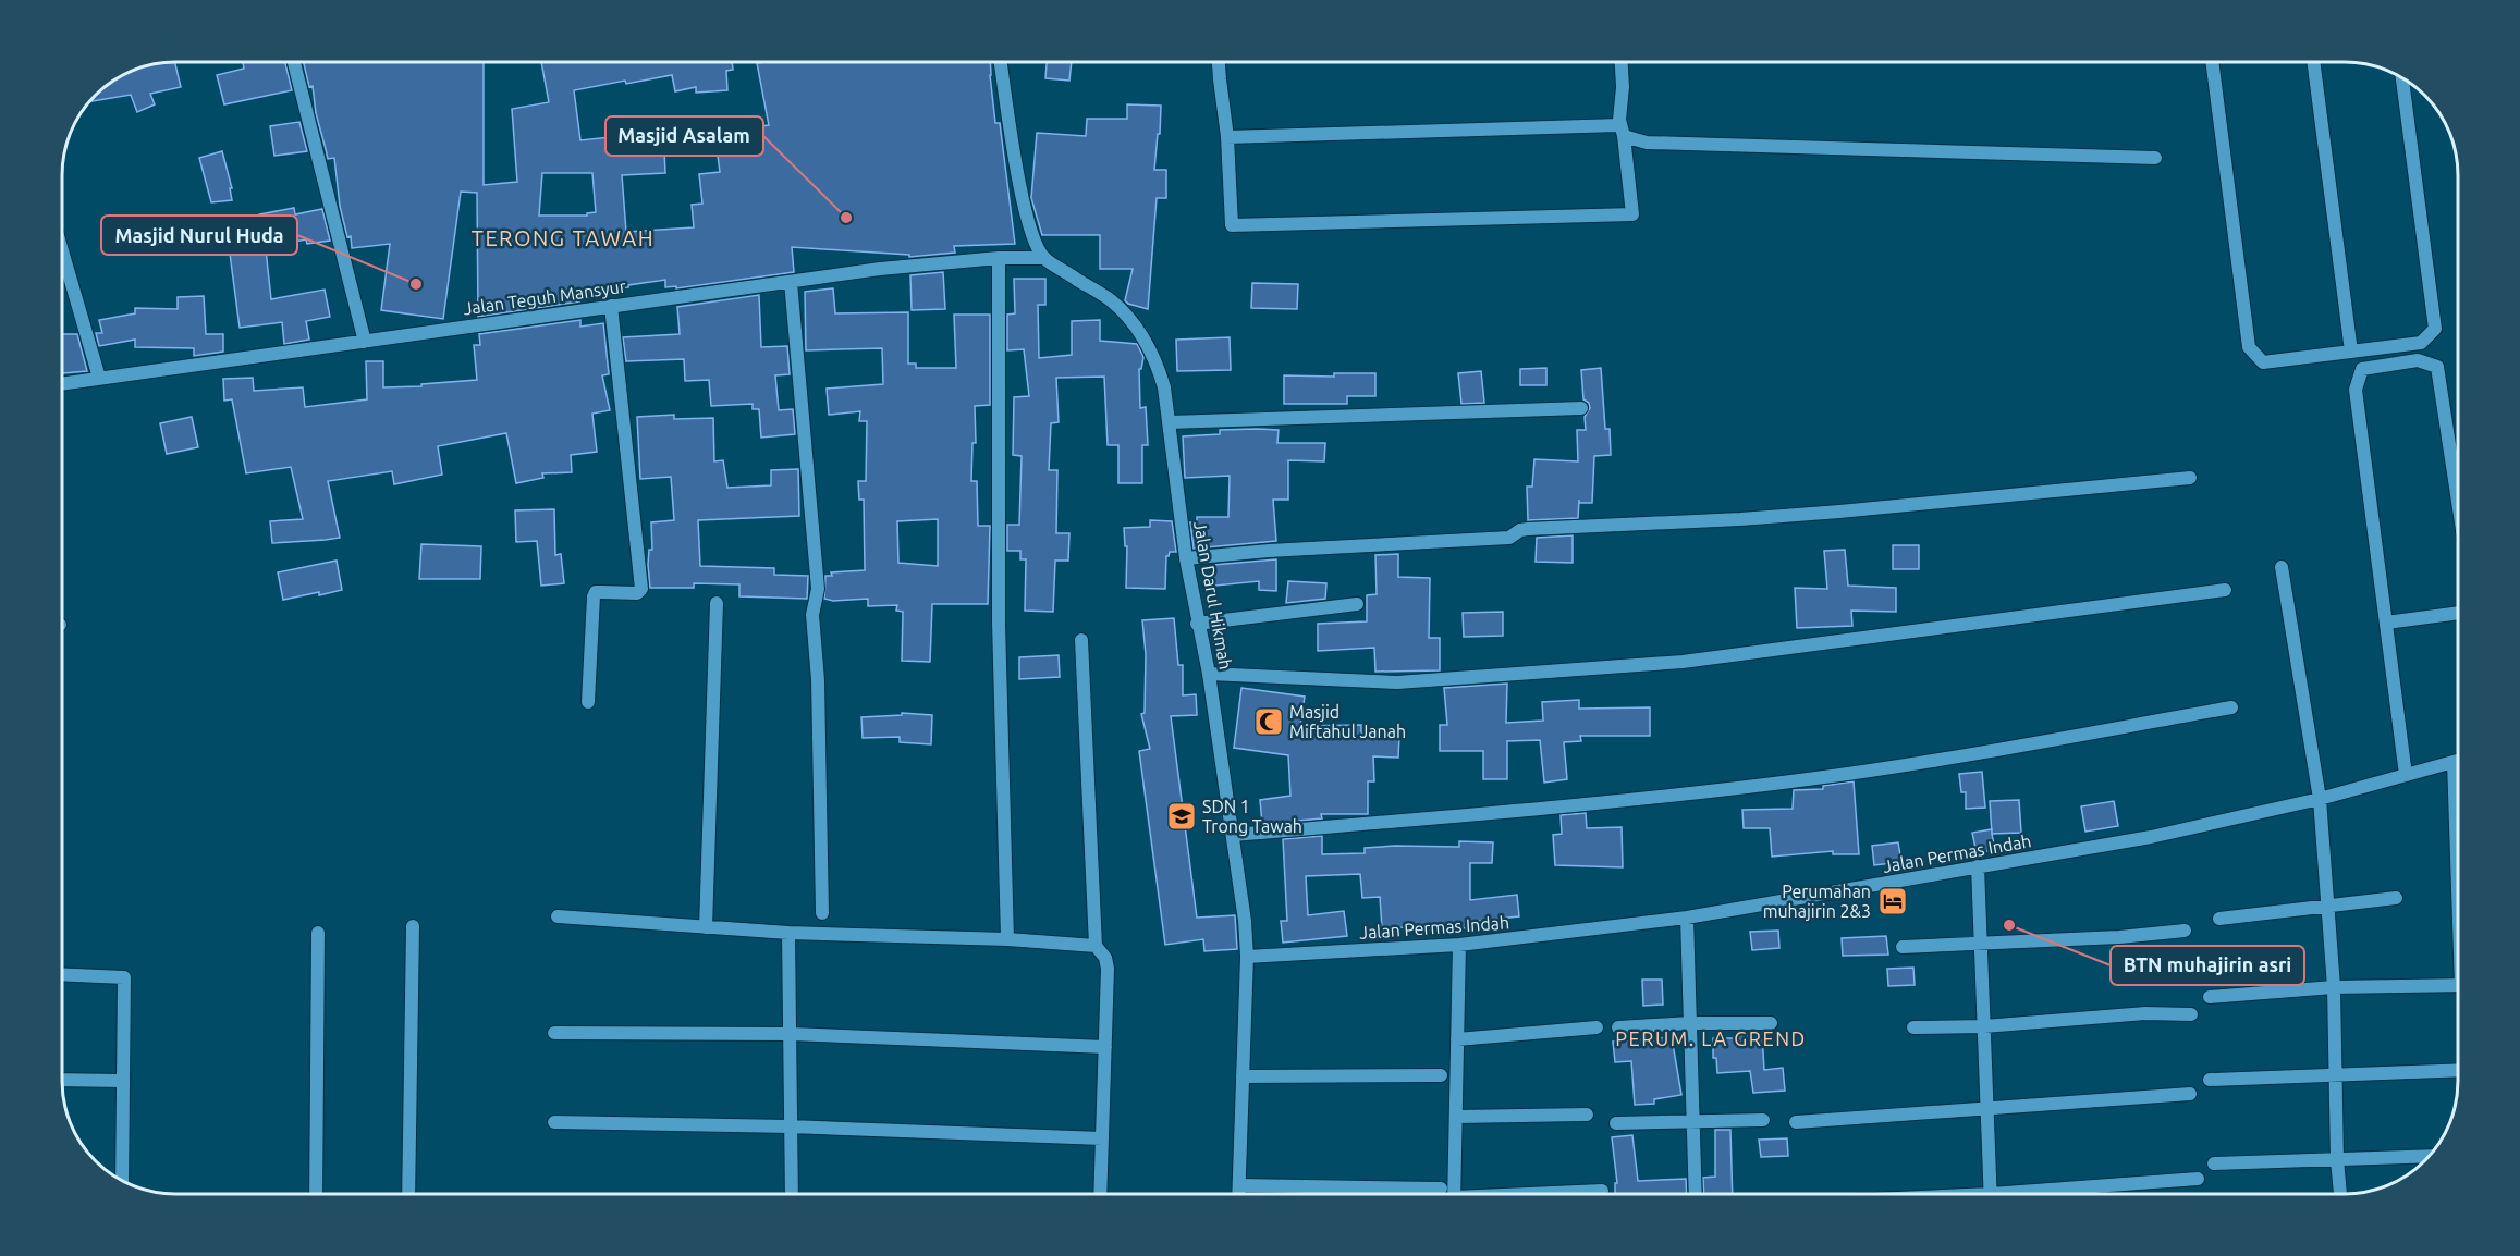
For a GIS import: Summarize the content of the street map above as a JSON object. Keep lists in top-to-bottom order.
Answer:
{
  "streets": {
    "street": ["Jalan Teguh Mansyur", "Jalan Darul Hikmah", "Jalan Permas Indah"]
  },
  "crossings": [
    ["Jalan Teguh Mansyur", "Jalan Darul Hikmah"],
    ["Jalan Darul Hikmah", "Jalan Permas Indah"]
  ],
  "districts": ["TERONG TAWAH", "PERUM. LA GREND"],
  "places": {
    "other": ["Masjid Asalam", "Masjid Nurul Huda", "BTN muhajirin asri"],
    "mosque": ["Masjid Miftahul Janah"],
    "school or university": ["SDN 1 Trong Tawah"],
    "hotel": ["Perumahan muhajirin 2&3"]
  }
}
